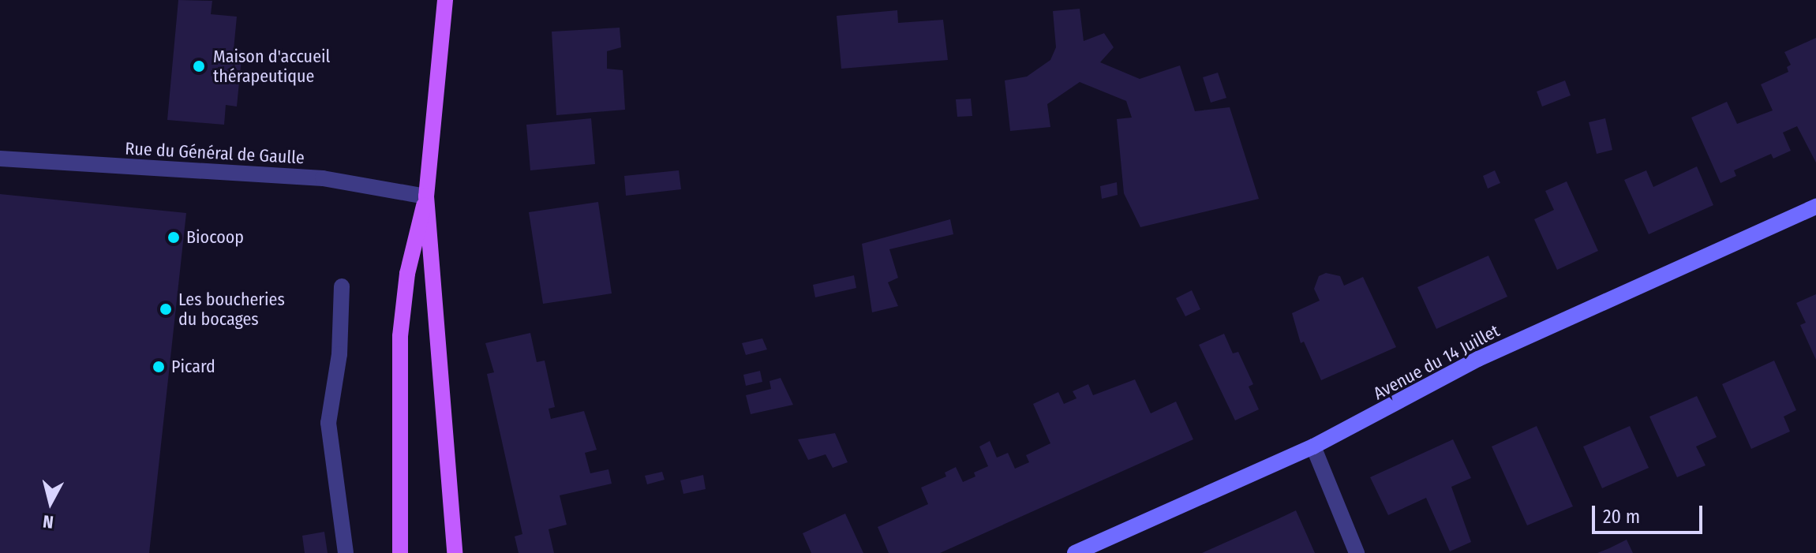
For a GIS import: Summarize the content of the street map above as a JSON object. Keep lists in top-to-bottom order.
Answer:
{
  "streets": {
    "street": ["Rue du Général de Gaulle", "Avenue du 14 Juillet"]
  },
  "places": [
    "Maison d'accueil thérapeutique",
    "Biocoop",
    "Les boucheries du bocages",
    "Picard"
  ],
  "scale_bar": "20 m",
  "north": "bottom"
}
